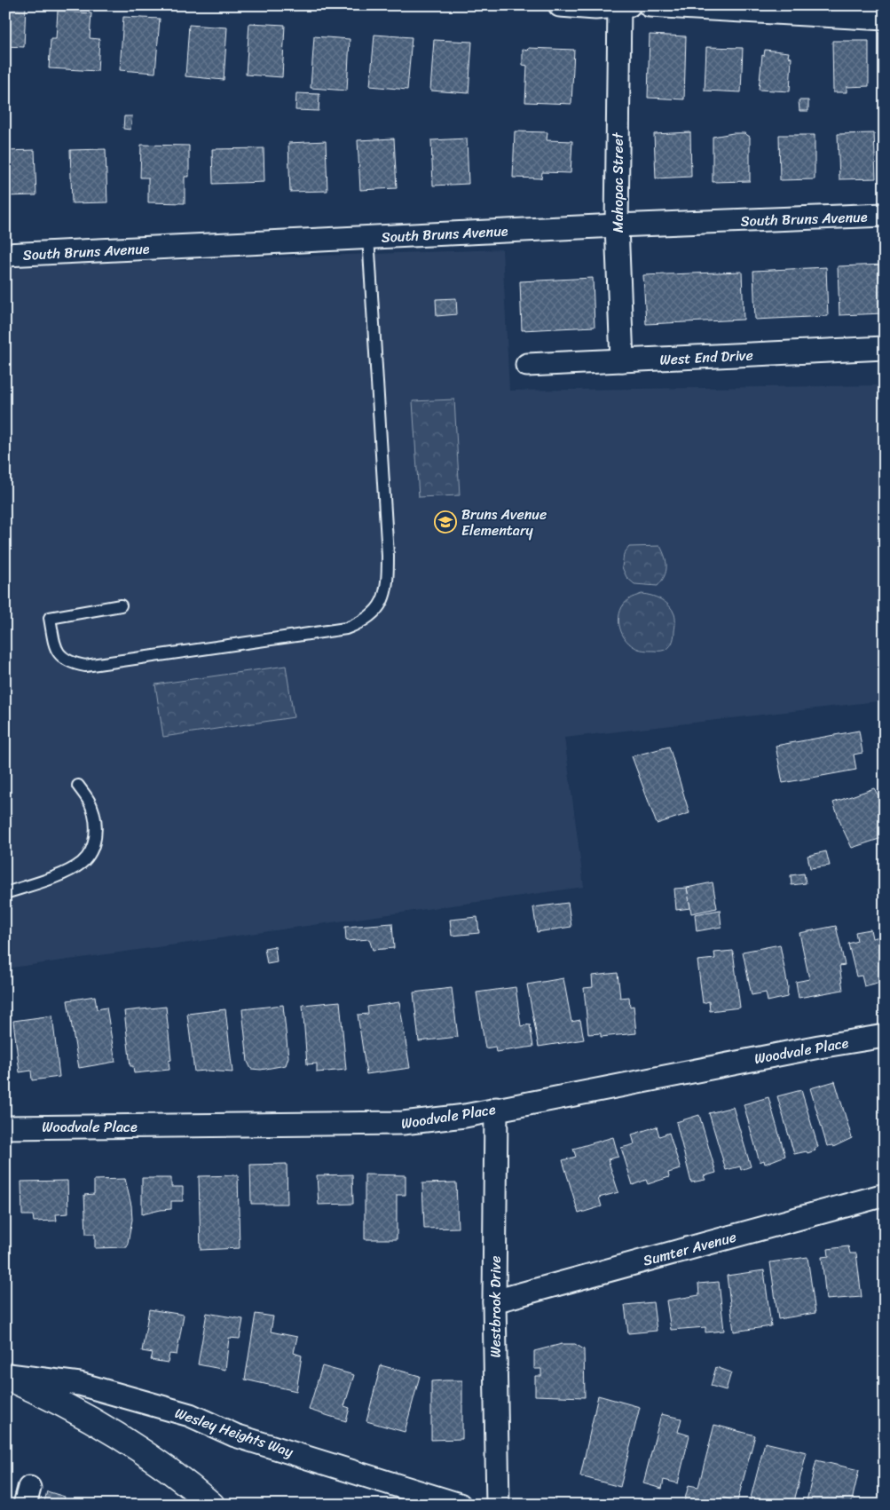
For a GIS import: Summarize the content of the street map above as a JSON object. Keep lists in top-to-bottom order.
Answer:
{
  "streets": {
    "street": [
      "Mahopac Street",
      "South Bruns Avenue",
      "West End Drive",
      "Woodvale Place",
      "Sumter Avenue",
      "Westbrook Drive",
      "Wesley Heights Way"
    ]
  },
  "crossings": [
    ["Mahopac Street", "South Bruns Avenue"],
    ["Mahopac Street", "West End Drive"],
    ["Woodvale Place", "Westbrook Drive"],
    ["Sumter Avenue", "Westbrook Drive"]
  ],
  "places": {
    "school or university": ["Bruns Avenue Elementary"]
  }
}
